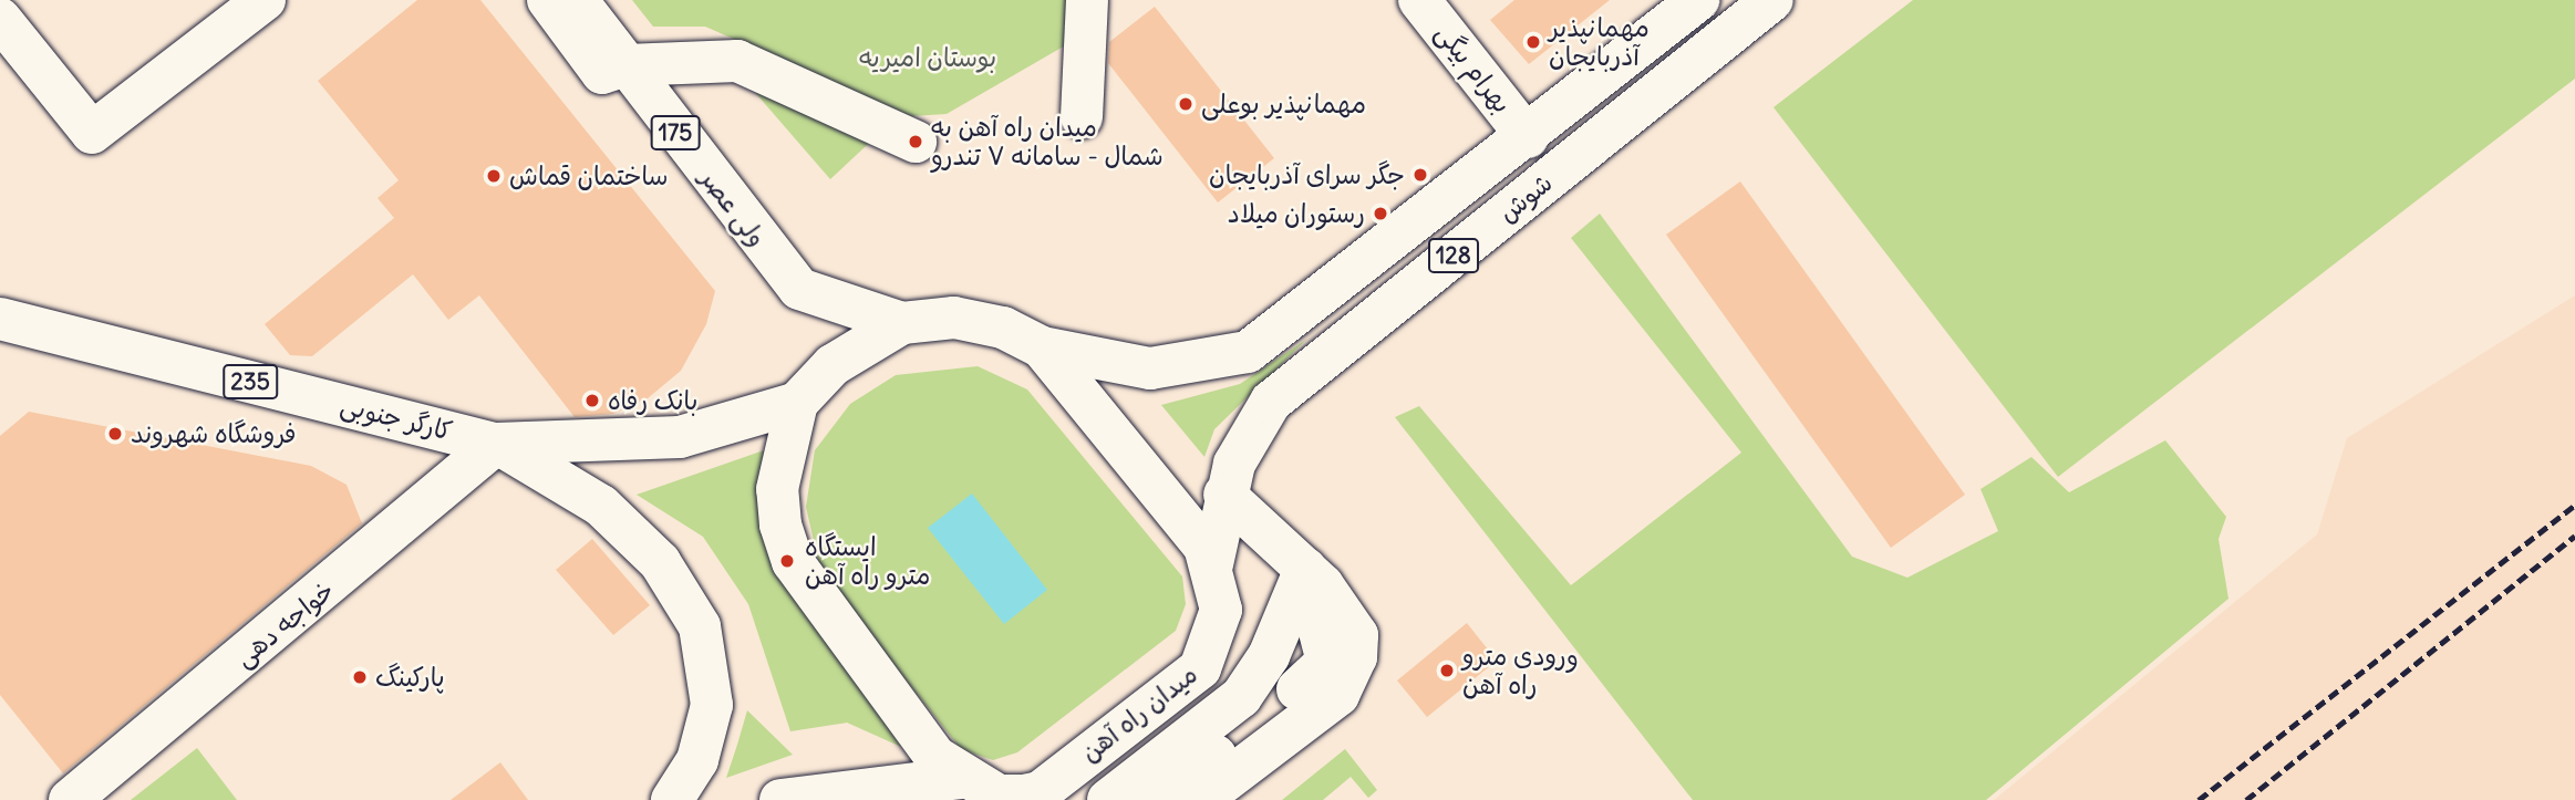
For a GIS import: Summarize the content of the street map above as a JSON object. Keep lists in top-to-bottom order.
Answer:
{
  "streets": {
    "main road": [
      "بهرام بیگی",
      "175",
      "شوش",
      "ولی عصر",
      "128",
      "235",
      "کارگر جنوبی",
      "خواجه دهی",
      "میدان راه آهن"
    ]
  },
  "crossings": [
    ["بهرام بیگی", "شوش"],
    ["شوش", "میدان راه آهن"],
    ["ولی عصر", "میدان راه آهن"],
    ["کارگر جنوبی", "خواجه دهی"],
    ["کارگر جنوبی", "میدان راه آهن"]
  ],
  "parks": ["بوستان امیریه"],
  "places": [
    "مهمانپذیر آذربایجان",
    "مهمانپذیر بوعلی",
    "میدان راه آهن به شمال - سامانه ۷ تندرو",
    "جگر سرای آذربایجان",
    "ساختمان قماش",
    "رستوران میلاد",
    "بانک رفاه",
    "فروشگاه شهروند",
    "ایستگاه مترو راه آهن",
    "ورودی مترو راه آهن",
    "پارکینگ"
  ]
}
